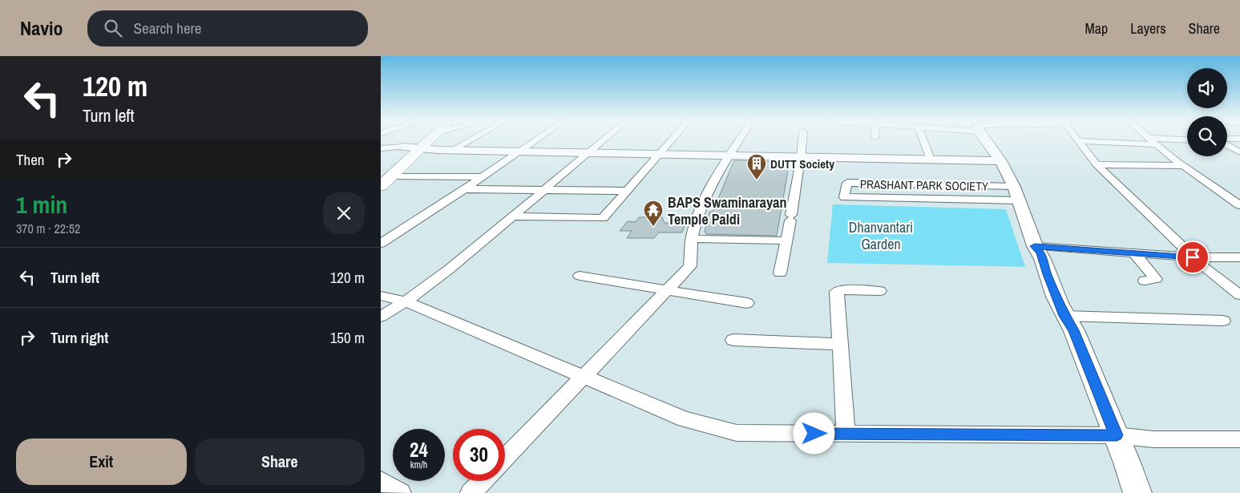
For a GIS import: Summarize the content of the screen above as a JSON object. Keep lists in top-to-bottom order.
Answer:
{
  "streets": {
    "street": ["PRASHANT PARK SOCIETY"]
  },
  "parks": ["Dhanvantari Garden"],
  "places": {
    "building": ["DUTT Society"],
    "temple": ["BAPS Swaminarayan Temple Paldi"]
  },
  "page": {
    "header": "Navio",
    "search": "Search here",
    "nav": ["Map", "Layers", "Share"],
    "turn": ["120 m", "Turn left"],
    "then": "Then",
    "heading": ["1 min", "370 m · 22:52"],
    "list": [
      {
        "name": "Turn left",
        "value": "120 m"
      },
      {
        "name": "Turn right",
        "value": "150 m"
      }
    ],
    "speed": "24 km/h",
    "limit": "30",
    "buttons": ["Exit", "Share"]
  }
}
